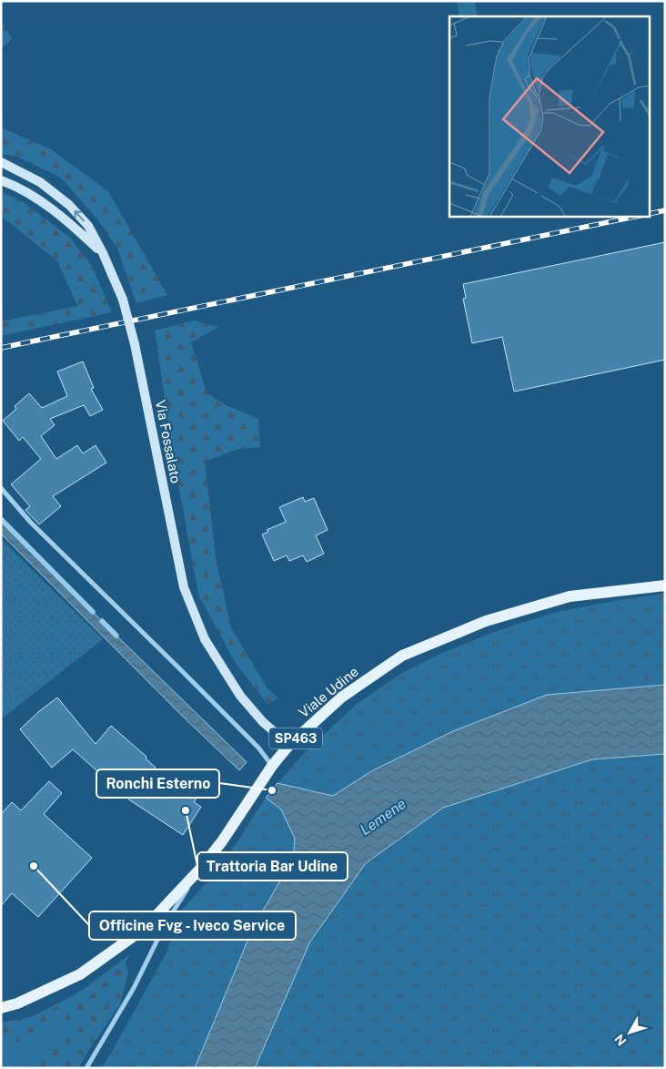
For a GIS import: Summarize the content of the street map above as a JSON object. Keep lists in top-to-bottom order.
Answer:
{
  "streets": {
    "main road": ["Viale Udine", "SP463"],
    "street": ["Via Fossalato"]
  },
  "crossings": [
    ["Via Fossalato", "Viale Udine"]
  ],
  "water": ["Lemene"],
  "places": ["Ronchi Esterno", "Trattoria Bar Udine", "Officine Fvg - Iveco Service"],
  "north": "bottom left"
}
